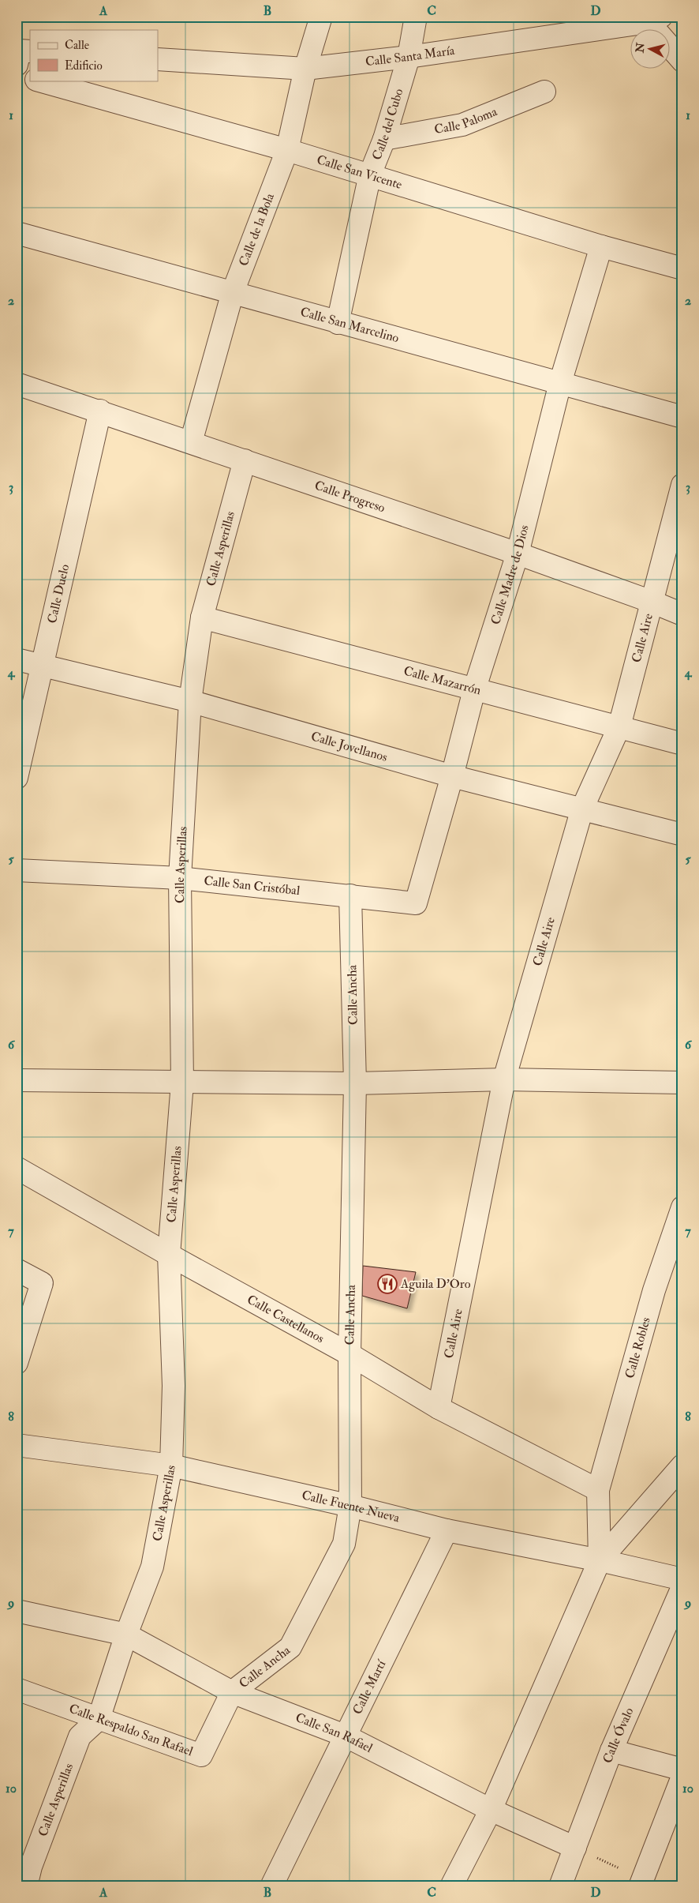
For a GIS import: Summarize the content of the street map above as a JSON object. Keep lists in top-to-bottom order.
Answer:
{
  "streets": {
    "street": [
      "Calle Santa María",
      "Calle Paloma",
      "Calle del Cubo",
      "Calle San Vicente",
      "Calle de la Bola",
      "Calle San Marcelino",
      "Calle Progreso",
      "Calle Asperillas",
      "Calle Madre de Dios",
      "Calle Duelo",
      "Calle Aire",
      "Calle Mazarrón",
      "Calle Jovellanos",
      "Calle San Cristóbal",
      "Calle Ancha",
      "Calle Castellanos",
      "Calle Robles",
      "Calle Fuente Nueva",
      "Calle Martí",
      "Calle Respaldo San Rafael",
      "Calle San Rafael",
      "Calle Óvalo"
    ]
  },
  "crossings": [
    ["Calle Santa María", "Calle del Cubo"],
    ["Calle Santa María", "Calle de la Bola"],
    ["Calle Paloma", "Calle del Cubo"],
    ["Calle del Cubo", "Calle San Vicente"],
    ["Calle del Cubo", "Calle San Marcelino"],
    ["Calle San Vicente", "Calle de la Bola"],
    ["Calle San Vicente", "Calle Madre de Dios"],
    ["Calle de la Bola", "Calle San Marcelino"],
    ["Calle de la Bola", "Calle Progreso"],
    ["Calle San Marcelino", "Calle Madre de Dios"],
    ["Calle Progreso", "Calle Asperillas"],
    ["Calle Progreso", "Calle Madre de Dios"],
    ["Calle Progreso", "Calle Duelo"],
    ["Calle Progreso", "Calle Aire"],
    ["Calle Asperillas", "Calle Mazarrón"],
    ["Calle Asperillas", "Calle Jovellanos"],
    ["Calle Asperillas", "Calle San Cristóbal"],
    ["Calle Asperillas", "Calle Castellanos"],
    ["Calle Asperillas", "Calle Fuente Nueva"],
    ["Calle Asperillas", "Calle Respaldo San Rafael"],
    ["Calle Asperillas", "Calle San Rafael"],
    ["Calle Madre de Dios", "Calle Mazarrón"],
    ["Calle Madre de Dios", "Calle Jovellanos"],
    ["Calle Madre de Dios", "Calle San Cristóbal"],
    ["Calle Duelo", "Calle Jovellanos"],
    ["Calle Aire", "Calle Mazarrón"],
    ["Calle Aire", "Calle Jovellanos"],
    ["Calle Aire", "Calle Castellanos"],
    ["Calle San Cristóbal", "Calle Ancha"],
    ["Calle Ancha", "Calle Castellanos"],
    ["Calle Ancha", "Calle Fuente Nueva"],
    ["Calle Ancha", "Calle Respaldo San Rafael"],
    ["Calle Ancha", "Calle San Rafael"],
    ["Calle Castellanos", "Calle Robles"],
    ["Calle Robles", "Calle Fuente Nueva"],
    ["Calle Fuente Nueva", "Calle Martí"],
    ["Calle Martí", "Calle San Rafael"],
    ["Calle Respaldo San Rafael", "Calle San Rafael"],
    ["Calle San Rafael", "Calle Óvalo"]
  ],
  "places": {
    "restaurant": ["Aguila D'Oro"]
  },
  "legend": ["Calle", "Edificio"],
  "north": "left",
  "grid": {
    "columns": [
      "A",
      "B",
      "C",
      "D"
    ],
    "rows": [
      "1",
      "2",
      "3",
      "4",
      "5",
      "6",
      "7",
      "8",
      "9",
      "10"
    ]
  }
}
